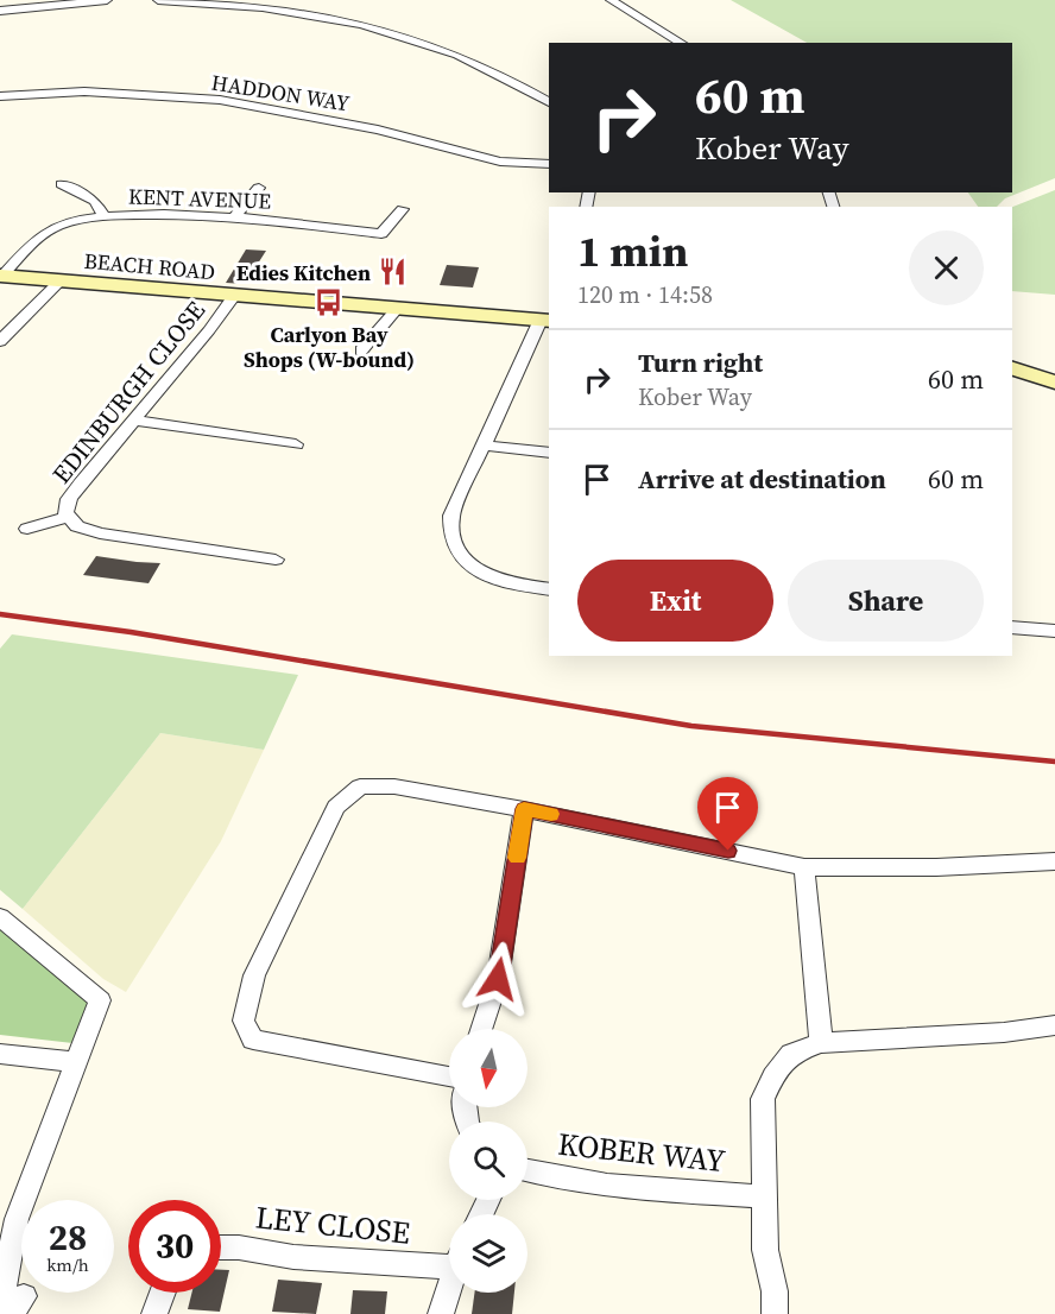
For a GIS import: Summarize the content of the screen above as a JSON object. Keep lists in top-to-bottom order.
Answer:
{
  "streets": {
    "street": [
      "HADDON WAY",
      "KENT AVENUE",
      "BEACH ROAD",
      "EDINBURGH CLOSE",
      "KOBER WAY",
      "LEY CLOSE"
    ]
  },
  "crossings": [
    ["KENT AVENUE", "BEACH ROAD"],
    ["BEACH ROAD", "EDINBURGH CLOSE"]
  ],
  "places": {
    "restaurant": ["Edies Kitchen"],
    "bus stop": ["Carlyon Bay Shops (W-bound)"]
  },
  "north": "bottom",
  "page": {
    "turn": ["60 m", "Kober Way"],
    "heading": ["1 min", "120 m · 14:58"],
    "list": [
      {
        "name": "Turn right",
        "note": "Kober Way",
        "value": "60 m"
      },
      {
        "name": "Arrive at destination",
        "value": "60 m"
      }
    ],
    "buttons": ["Exit", "Share"],
    "speed": "28 km/h",
    "limit": "30"
  }
}
